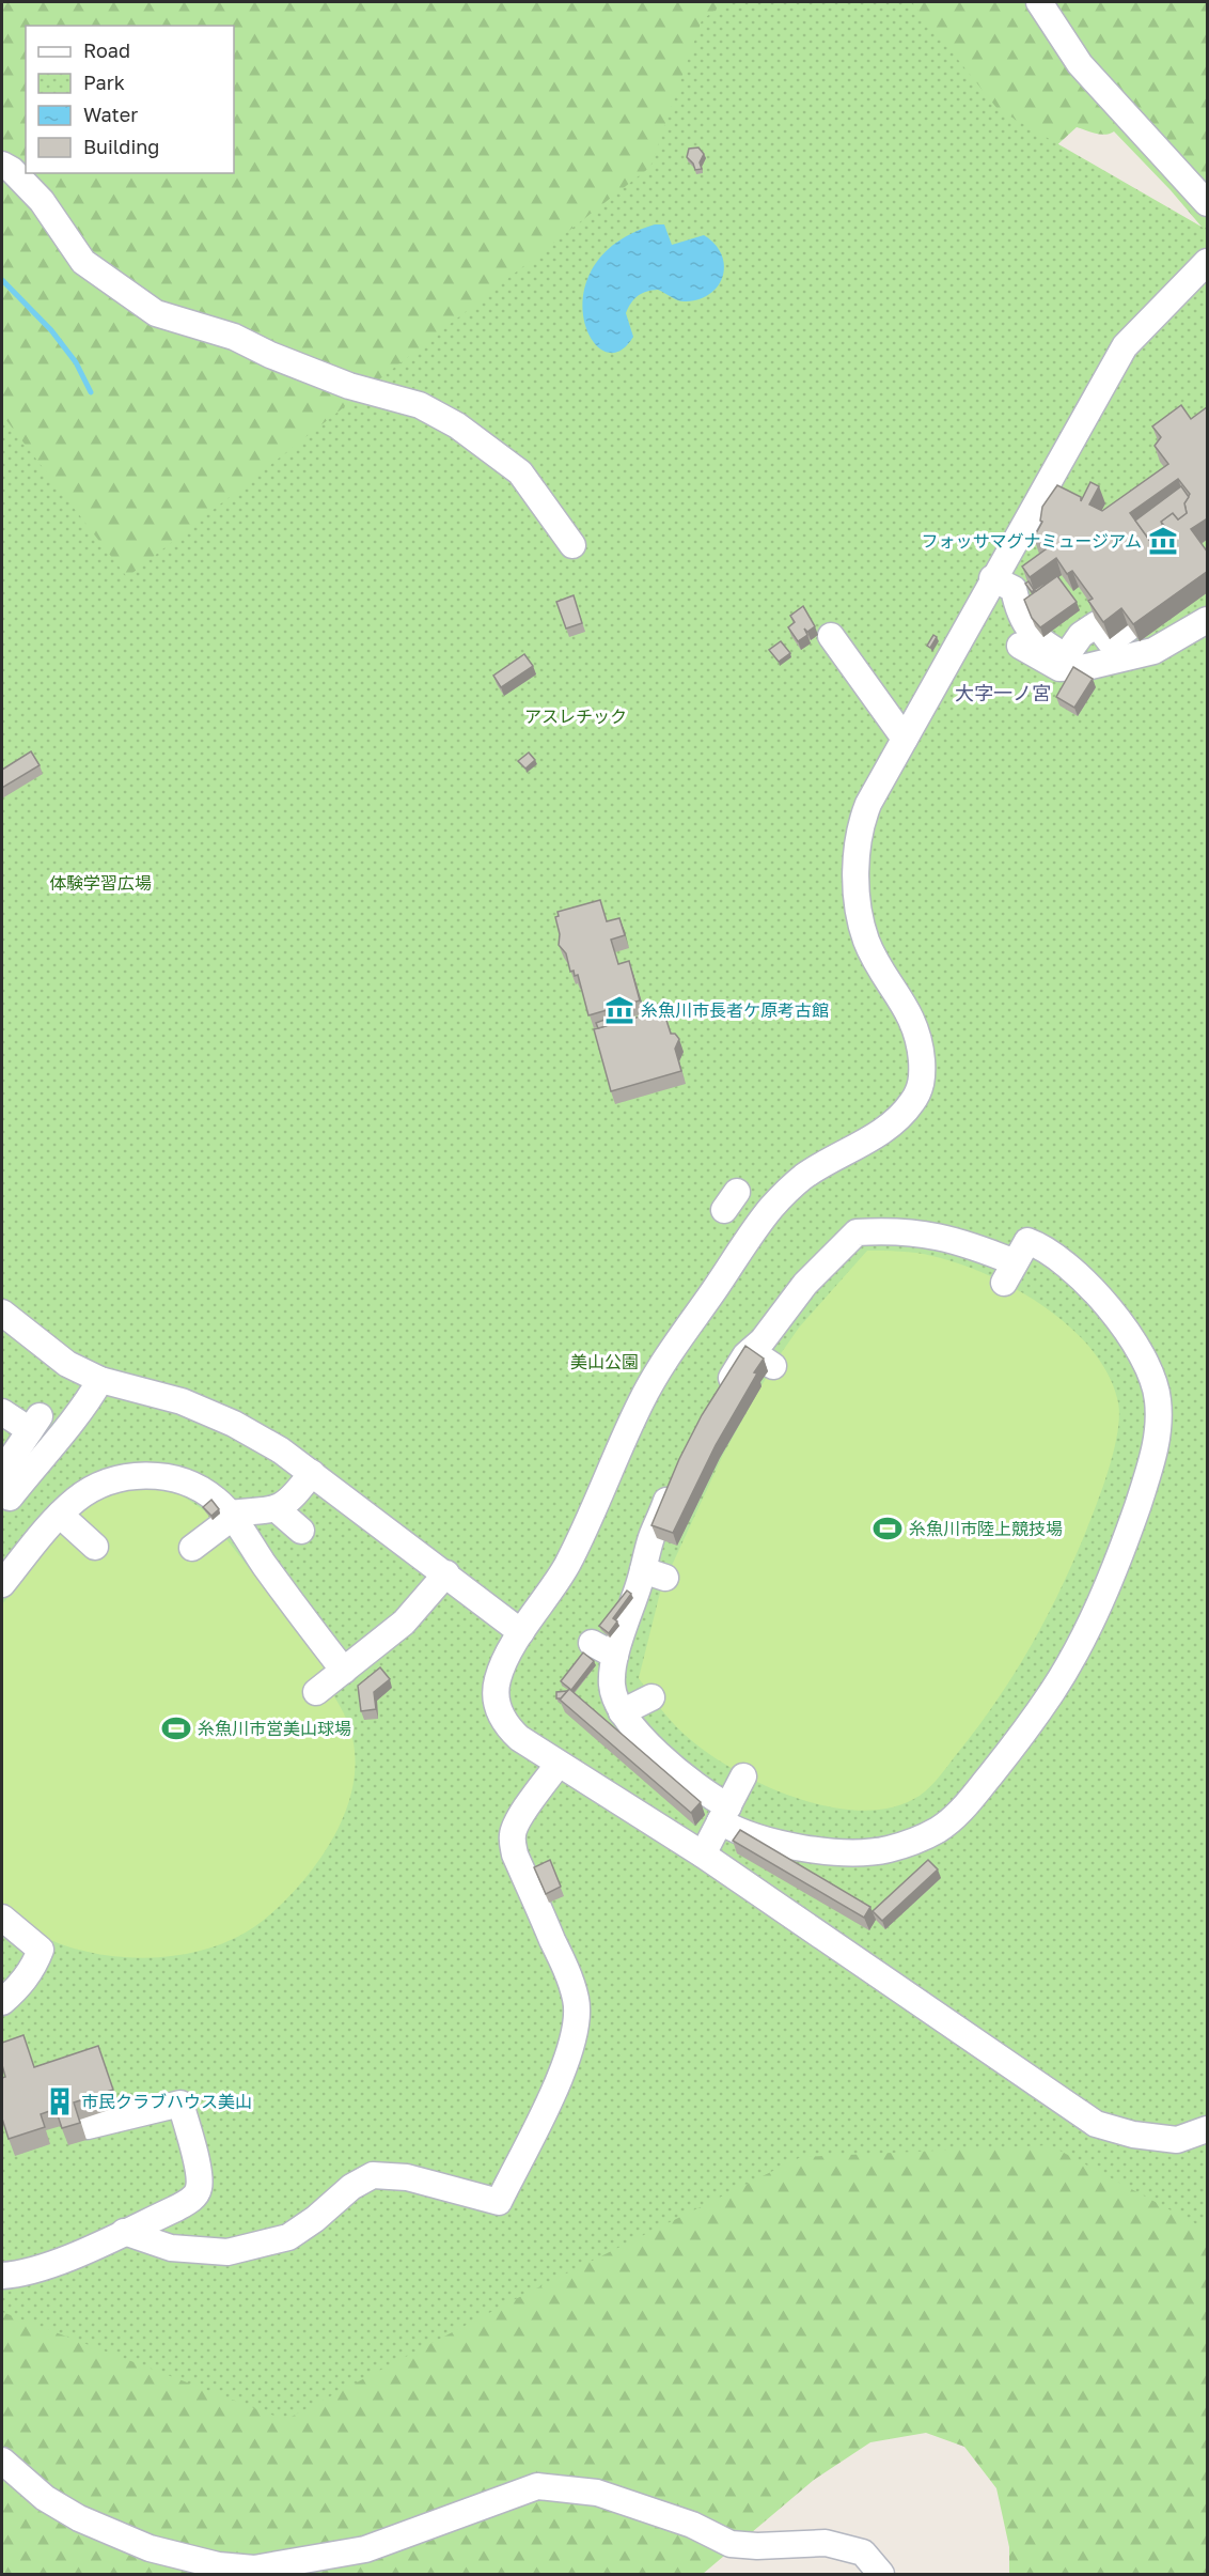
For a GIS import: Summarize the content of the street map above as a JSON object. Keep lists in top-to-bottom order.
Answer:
{
  "districts": ["大字一ノ宮"],
  "parks": ["アスレチック", "体験学習広場", "美山公園"],
  "places": {
    "museum": ["フォッサマグナミュージアム", "糸魚川市長者ケ原考古館"],
    "sports": ["糸魚川市陸上競技場", "糸魚川市営美山球場"],
    "building": ["市民クラブハウス美山"]
  },
  "legend": [
    "Road",
    "Park",
    "Water",
    "Building"
  ]
}
